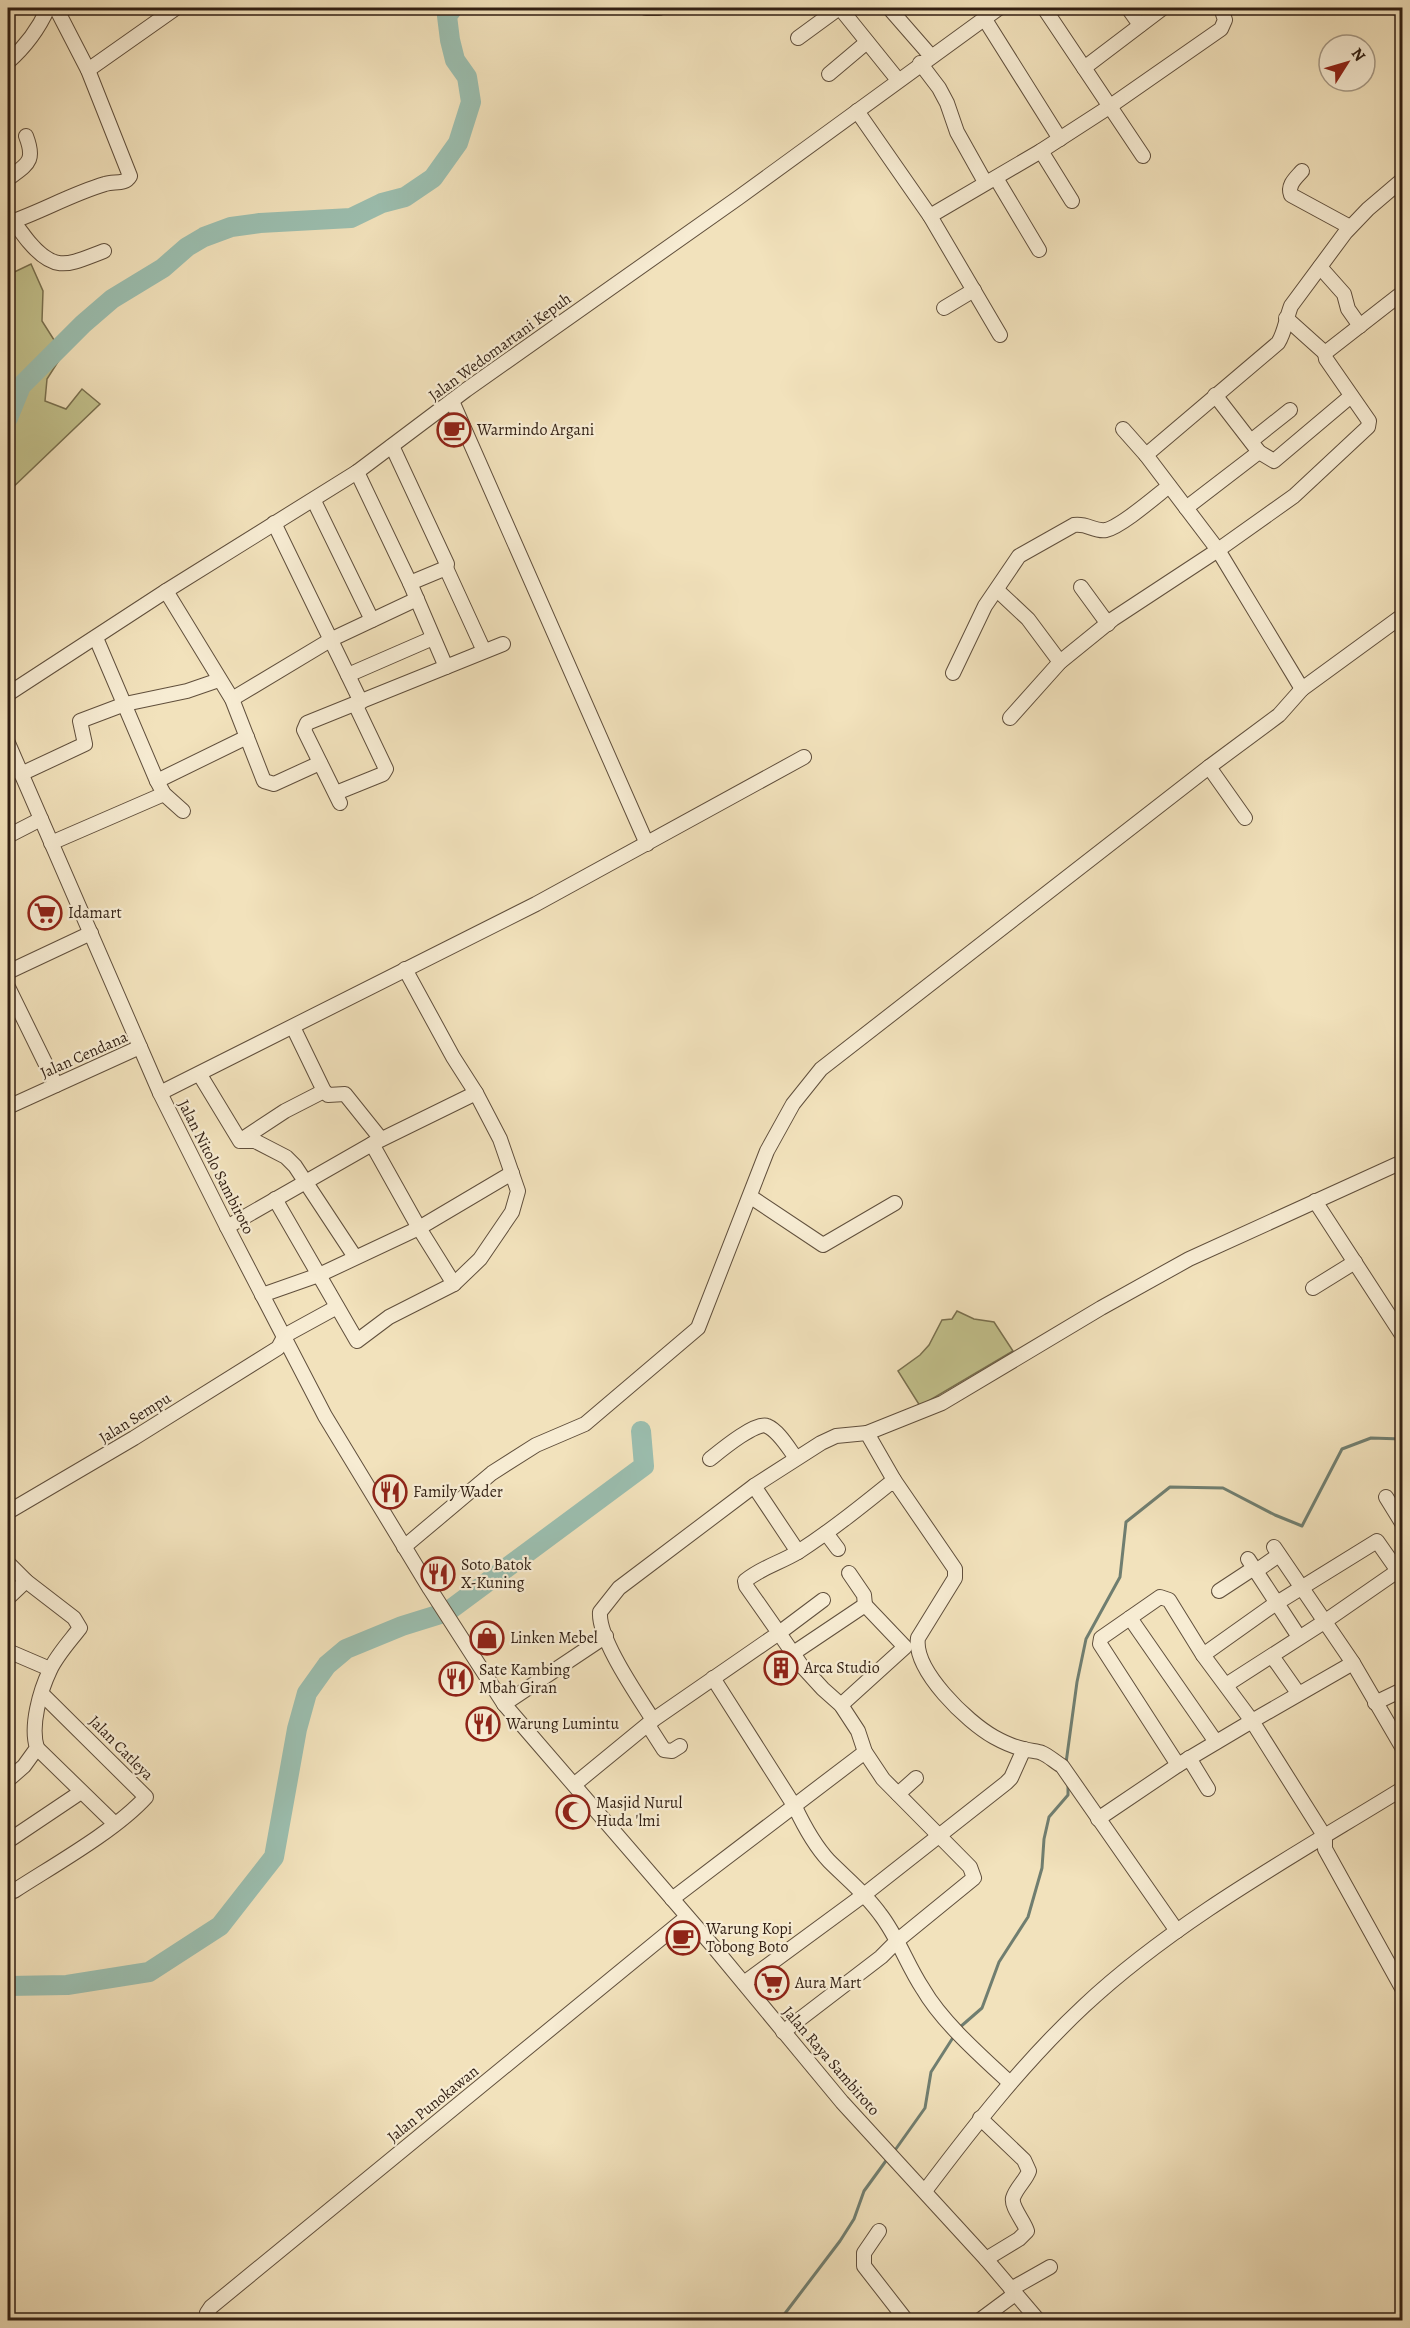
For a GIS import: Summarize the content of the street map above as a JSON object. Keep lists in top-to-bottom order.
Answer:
{
  "streets": {
    "street": [
      "Jalan Wedomartani Kepuh",
      "Jalan Cendana",
      "Jalan Nitolo Sambiroto",
      "Jalan Sempu",
      "Jalan Catleya",
      "Jalan Raya Sambiroto",
      "Jalan Punokawan"
    ]
  },
  "crossings": [
    ["Jalan Cendana", "Jalan Nitolo Sambiroto"],
    ["Jalan Nitolo Sambiroto", "Jalan Sempu"],
    ["Jalan Nitolo Sambiroto", "Jalan Raya Sambiroto"],
    ["Jalan Raya Sambiroto", "Jalan Punokawan"]
  ],
  "places": {
    "cafe": ["Warmindo Argani", "Warung Kopi Tobong Boto"],
    "supermarket": ["Idamart", "Aura Mart"],
    "restaurant": [
      "Family Wader",
      "Soto Batok X-Kuning",
      "Sate Kambing Mbah Giran",
      "Warung Lumintu"
    ],
    "shop": ["Linken Mebel"],
    "building": ["Arca Studio"],
    "mosque": ["Masjid Nurul Huda 'lmi"]
  },
  "north": "top right"
}
